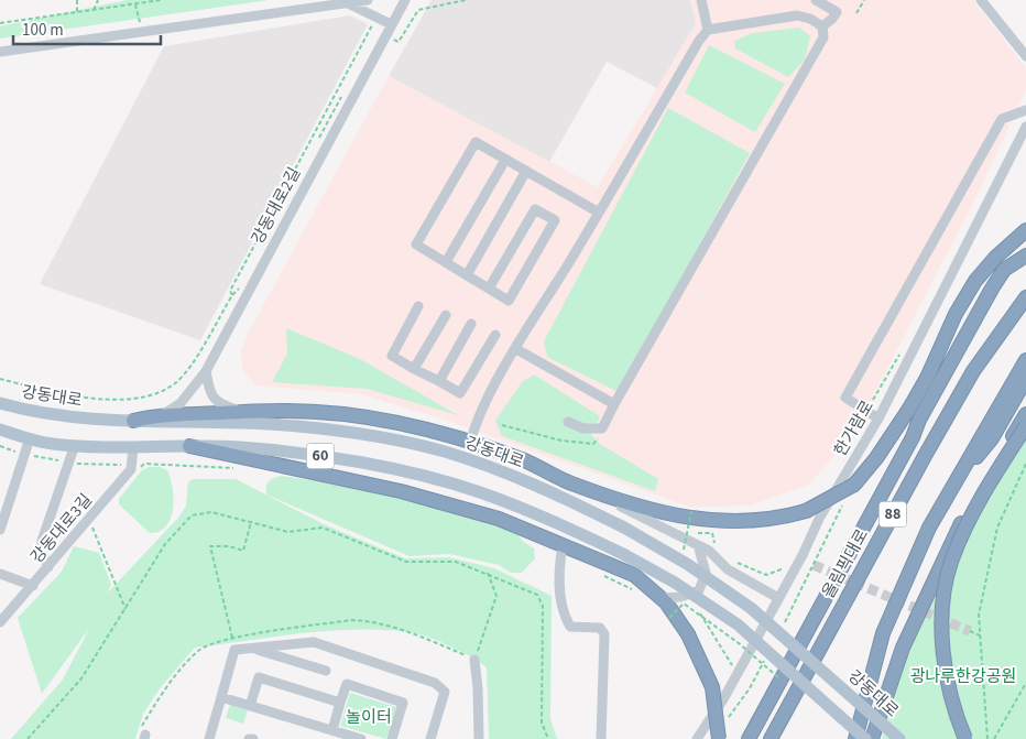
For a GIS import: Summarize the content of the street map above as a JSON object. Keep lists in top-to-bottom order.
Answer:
{
  "streets": {
    "highway": ["88", "올림픽대로"],
    "main road": ["강동대로", "60"],
    "street": ["강동대로2길", "한가람로", "강동대로3길"]
  },
  "crossings": [
    ["60", "강동대로3길"]
  ],
  "parks": ["광나루한강공원", "놀이터"],
  "scale_bar": "100 m"
}
